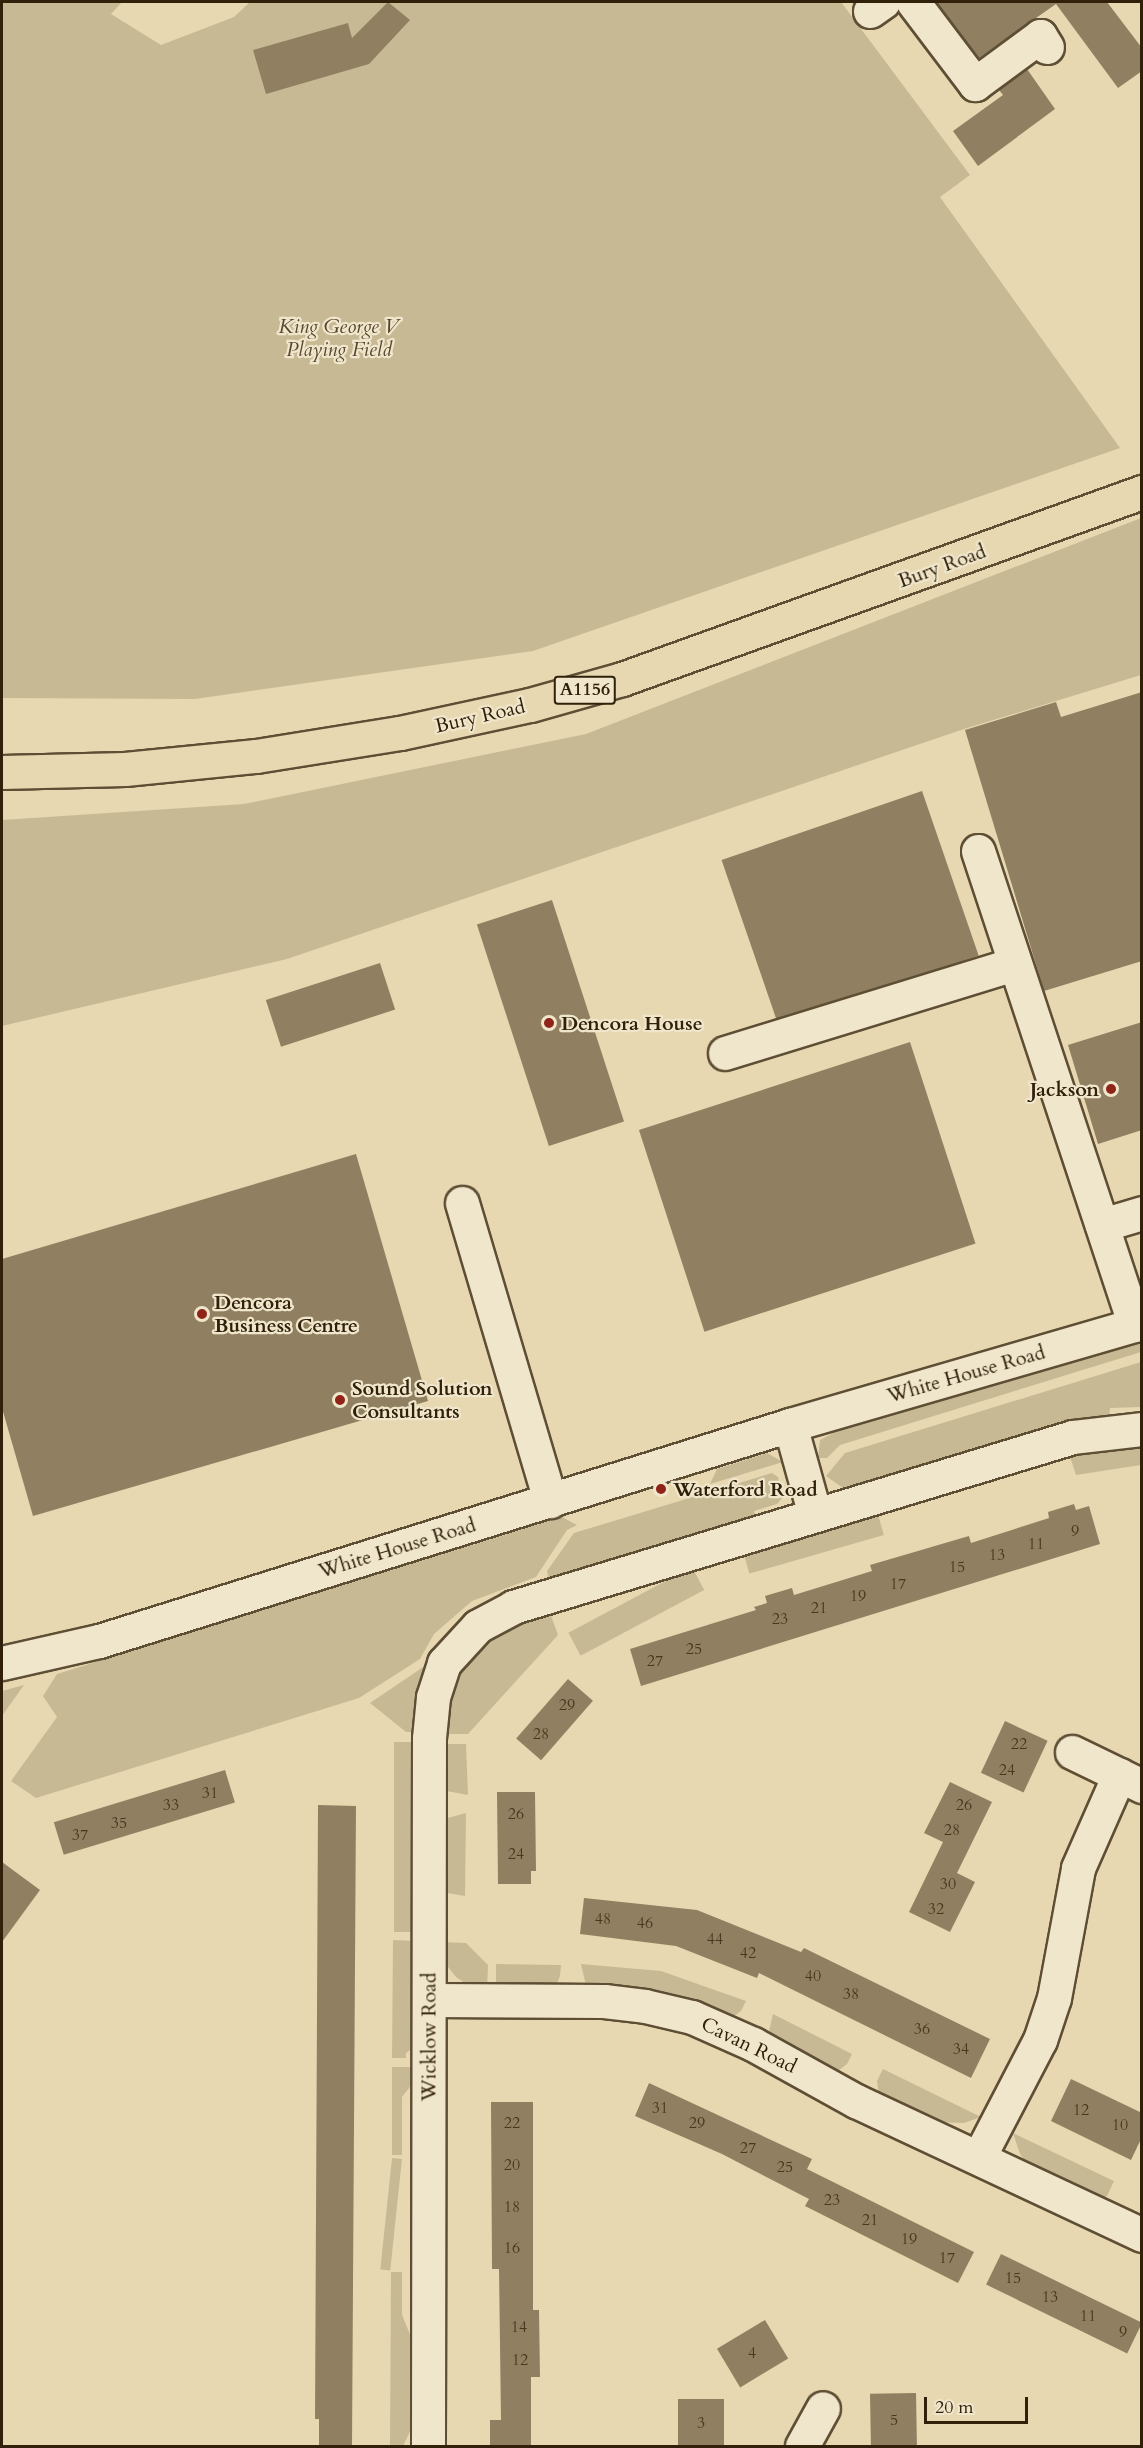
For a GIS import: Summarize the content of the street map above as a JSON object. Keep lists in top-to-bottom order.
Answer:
{
  "streets": {
    "main road": ["Bury Road", "A1156"],
    "street": ["White House Road", "Wicklow Road", "Cavan Road"]
  },
  "crossings": [
    ["Wicklow Road", "Cavan Road"]
  ],
  "parks": ["King George V Playing Field"],
  "places": [
    "Dencora House",
    "Jackson",
    "Dencora Business Centre",
    "Sound Solution Consultants",
    "Waterford Road"
  ],
  "house_numbers": [
    "9",
    "11",
    "13",
    "15",
    "17",
    "19",
    "21",
    "23",
    "25",
    "27",
    "29",
    "28",
    "22",
    "24",
    "31",
    "33",
    "26",
    "26",
    "35",
    "28",
    "37",
    "24",
    "30",
    "32",
    "48",
    "46",
    "44",
    "42",
    "40",
    "38",
    "36",
    "34",
    "31",
    "12",
    "22",
    "29",
    "10",
    "27",
    "20",
    "25",
    "23",
    "18",
    "21",
    "19",
    "16",
    "17",
    "15",
    "13",
    "11",
    "14",
    "9",
    "4",
    "12",
    "5",
    "3"
  ],
  "scale_bar": "20 m"
}
